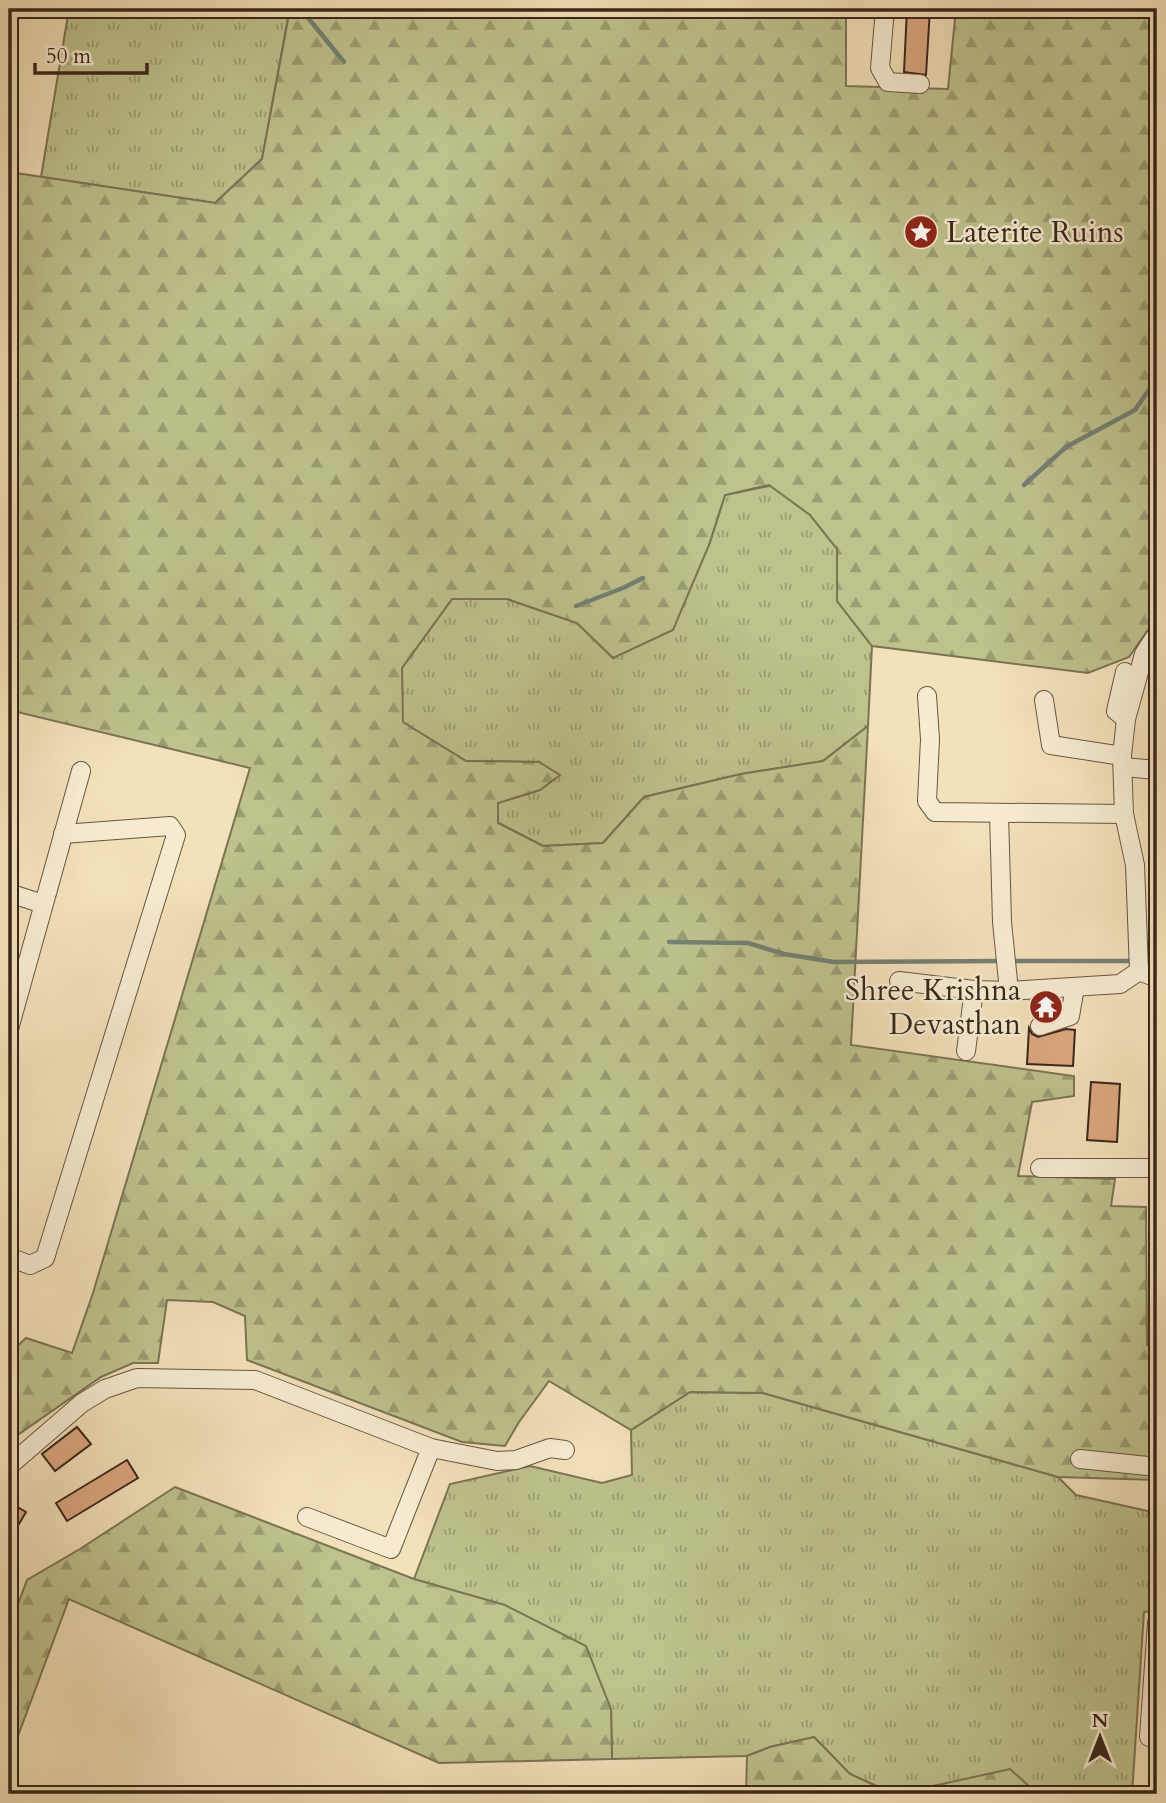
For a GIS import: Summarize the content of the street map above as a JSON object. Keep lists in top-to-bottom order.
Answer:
{
  "places": {
    "place": ["Laterite Ruins"],
    "temple": ["Shree Krishna Devasthan"]
  },
  "scale_bar": "50 m",
  "north": "top"
}
